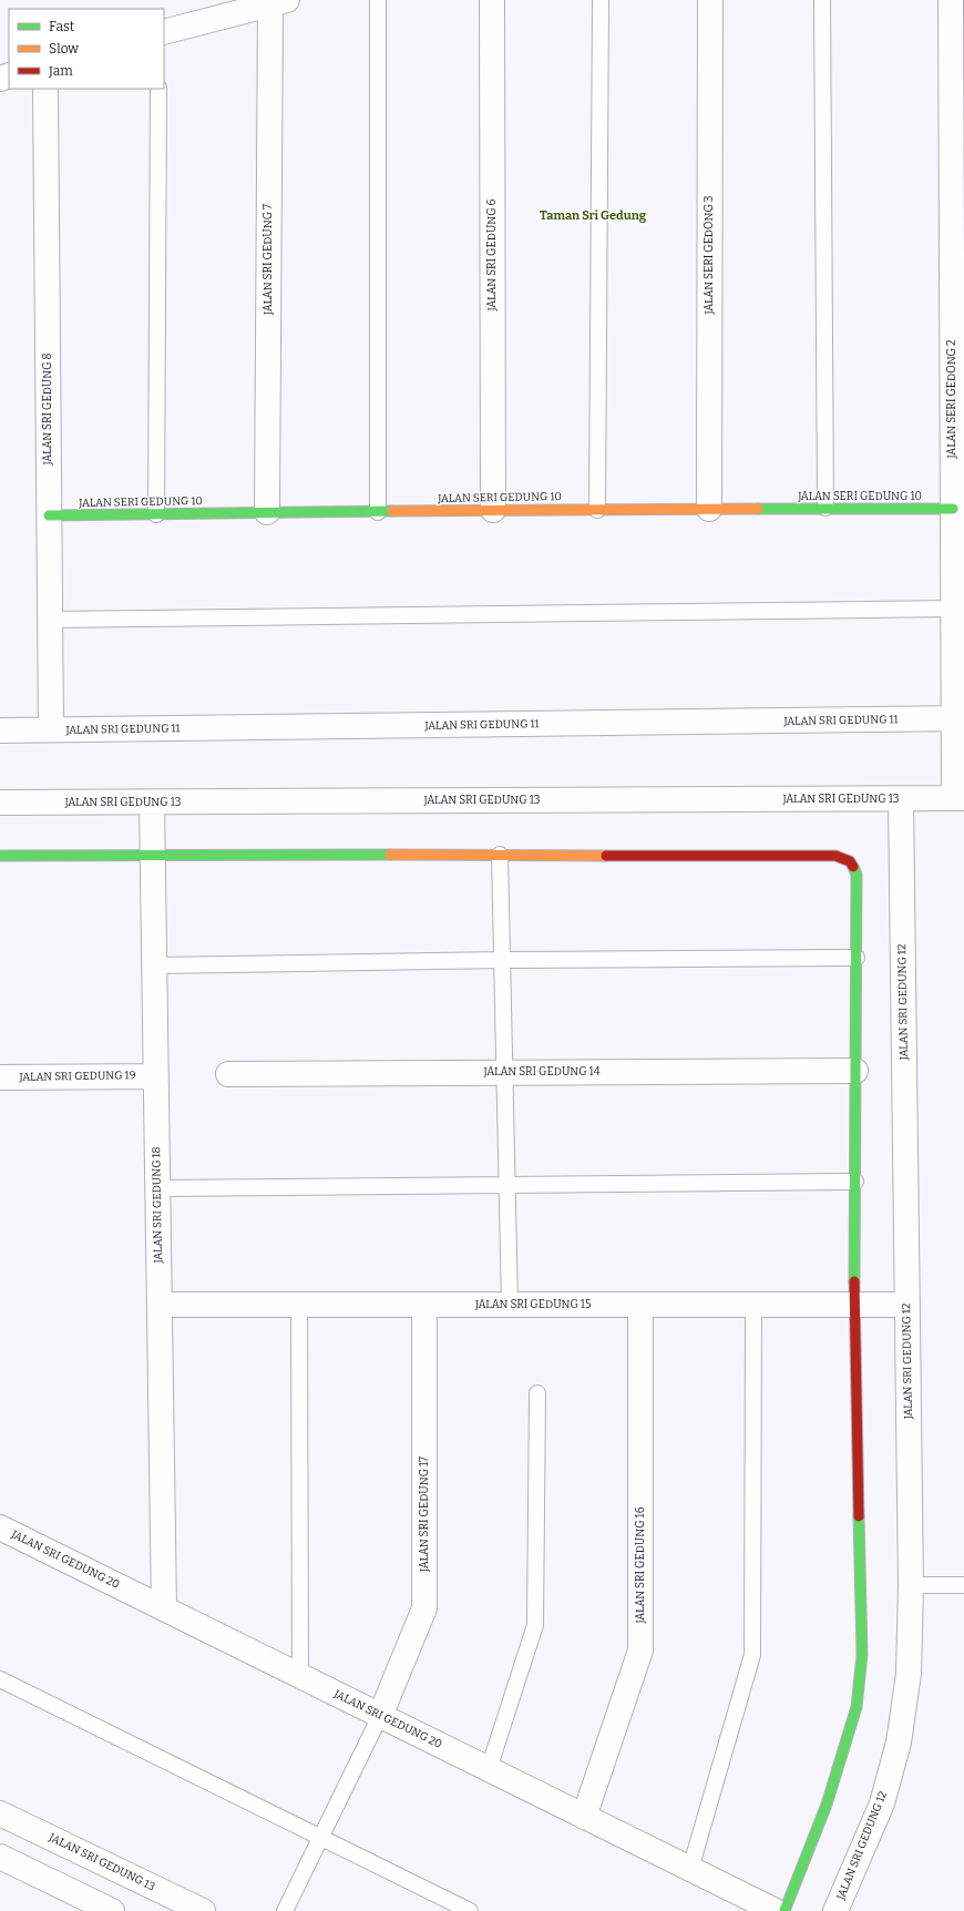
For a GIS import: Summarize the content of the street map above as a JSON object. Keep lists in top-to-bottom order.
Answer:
{
  "streets": {
    "street": [
      "JALAN SRI GEDUNG 6",
      "JALAN SERI GEDONG 3",
      "JALAN SRI GEDUNG 7",
      "JALAN SERI GEDONG 2",
      "JALAN SRI GEDUNG 8",
      "JALAN SERI GEDUNG 10",
      "JALAN SRI GEDUNG 11",
      "JALAN SRI GEDUNG 13",
      "JALAN SRI GEDUNG 12",
      "JALAN SRI GEDUNG 14",
      "JALAN SRI GEDUNG 19",
      "JALAN SRI GEDUNG 18",
      "JALAN SRI GEDUNG 15",
      "JALAN SRI GEDUNG 17",
      "JALAN SRI GEDUNG 20",
      "JALAN SRI GEDUNG 16"
    ]
  },
  "crossings": [
    ["JALAN SRI GEDUNG 6", "JALAN SERI GEDUNG 10"],
    ["JALAN SERI GEDONG 3", "JALAN SERI GEDUNG 10"],
    ["JALAN SRI GEDUNG 7", "JALAN SERI GEDUNG 10"],
    ["JALAN SERI GEDONG 2", "JALAN SERI GEDUNG 10"],
    ["JALAN SERI GEDONG 2", "JALAN SRI GEDUNG 11"],
    ["JALAN SERI GEDONG 2", "JALAN SRI GEDUNG 13"],
    ["JALAN SRI GEDUNG 8", "JALAN SERI GEDUNG 10"],
    ["JALAN SRI GEDUNG 8", "JALAN SRI GEDUNG 11"],
    ["JALAN SRI GEDUNG 13", "JALAN SRI GEDUNG 12"],
    ["JALAN SRI GEDUNG 13", "JALAN SRI GEDUNG 18"],
    ["JALAN SRI GEDUNG 12", "JALAN SRI GEDUNG 15"],
    ["JALAN SRI GEDUNG 19", "JALAN SRI GEDUNG 18"],
    ["JALAN SRI GEDUNG 18", "JALAN SRI GEDUNG 15"],
    ["JALAN SRI GEDUNG 18", "JALAN SRI GEDUNG 20"],
    ["JALAN SRI GEDUNG 15", "JALAN SRI GEDUNG 17"],
    ["JALAN SRI GEDUNG 15", "JALAN SRI GEDUNG 16"],
    ["JALAN SRI GEDUNG 17", "JALAN SRI GEDUNG 20"],
    ["JALAN SRI GEDUNG 20", "JALAN SRI GEDUNG 16"]
  ],
  "districts": ["Taman Sri Gedung"],
  "legend": ["Fast", "Slow", "Jam"]
}
